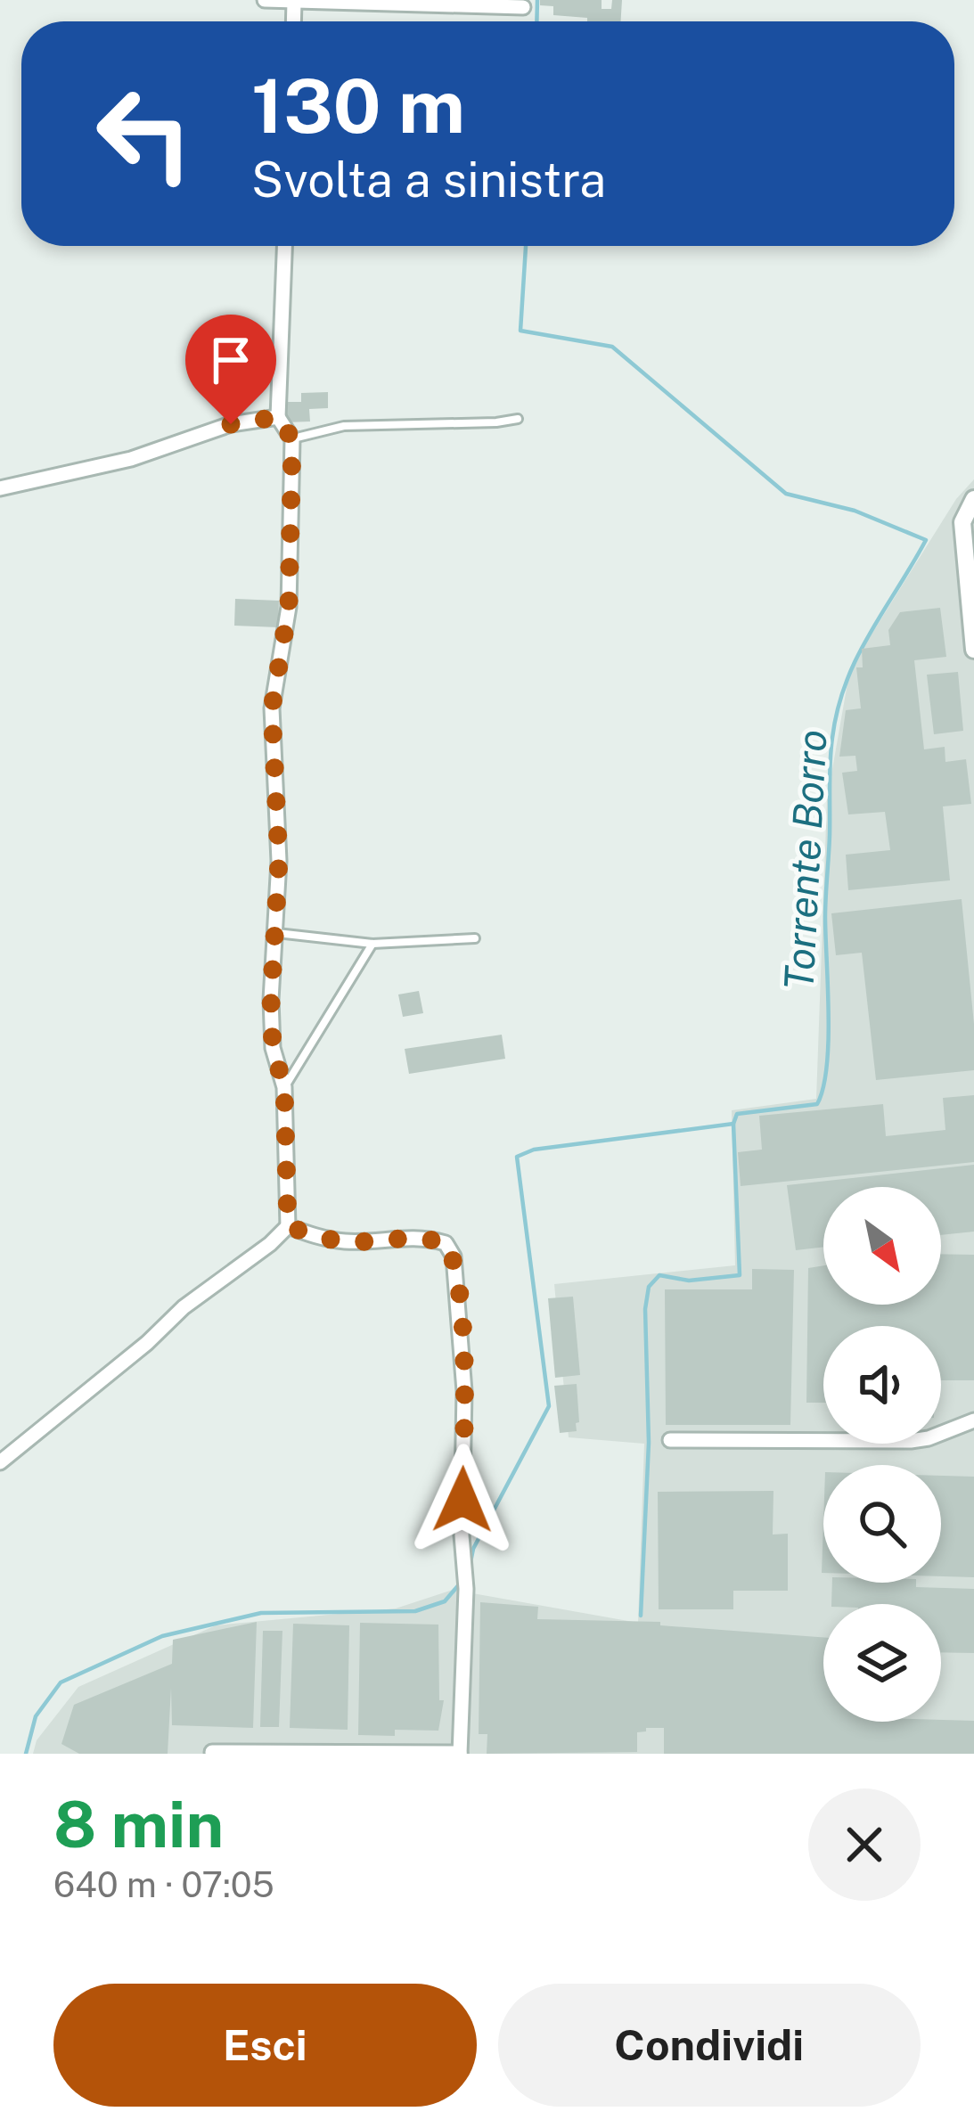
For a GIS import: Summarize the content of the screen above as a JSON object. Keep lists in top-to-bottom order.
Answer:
{
  "water": ["Torrente Borro"],
  "north": "bottom right",
  "page": {
    "turn": ["130 m", "Svolta a sinistra"],
    "heading": ["8 min", "640 m · 07:05"],
    "buttons": ["Esci", "Condividi"]
  }
}
